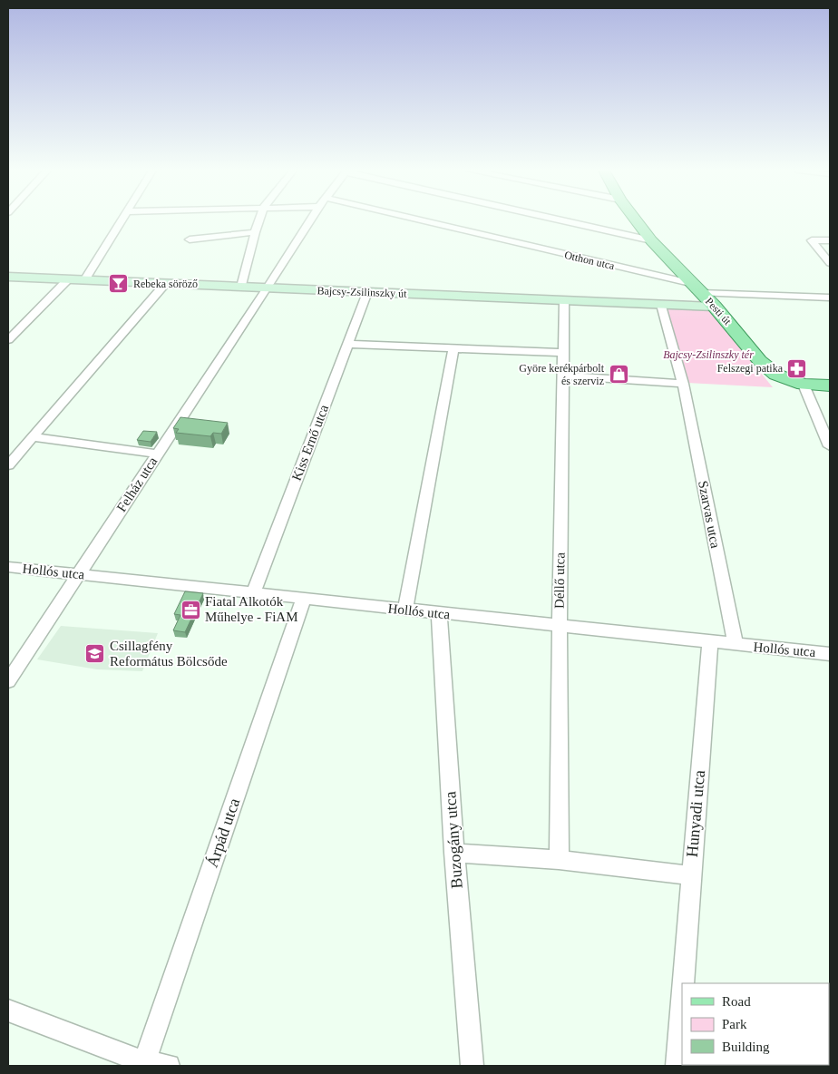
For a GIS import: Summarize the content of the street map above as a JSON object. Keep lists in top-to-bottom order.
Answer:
{
  "streets": {
    "main road": ["Bajcsy-Zsilinszky út", "Pesti út"],
    "street": [
      "Otthon utca",
      "Kiss Ernő utca",
      "Felház utca",
      "Szarvas utca",
      "Hollós utca",
      "Déllő utca",
      "Hunyadi utca",
      "Árpád utca",
      "Buzogány utca"
    ]
  },
  "crossings": [
    ["Otthon utca", "Pesti út"],
    ["Bajcsy-Zsilinszky út", "Pesti út"],
    ["Bajcsy-Zsilinszky út", "Kiss Ernő utca"],
    ["Bajcsy-Zsilinszky út", "Felház utca"],
    ["Bajcsy-Zsilinszky út", "Déllő utca"],
    ["Kiss Ernő utca", "Hollós utca"],
    ["Felház utca", "Hollós utca"],
    ["Szarvas utca", "Hollós utca"],
    ["Hollós utca", "Déllő utca"],
    ["Hollós utca", "Hunyadi utca"],
    ["Hollós utca", "Árpád utca"],
    ["Hollós utca", "Buzogány utca"]
  ],
  "parks": ["Bajcsy-Zsilinszky tér"],
  "places": {
    "bar": ["Rebeka söröző"],
    "pharmacy": ["Felszegi patika"],
    "shop": ["Györe kerékpárbolt és szerviz"],
    "office": ["Fiatal Alkotók Műhelye - FiAM"],
    "school or university": ["Csillagfény Református Bölcsőde"]
  },
  "legend": ["Road", "Park", "Building"]
}
